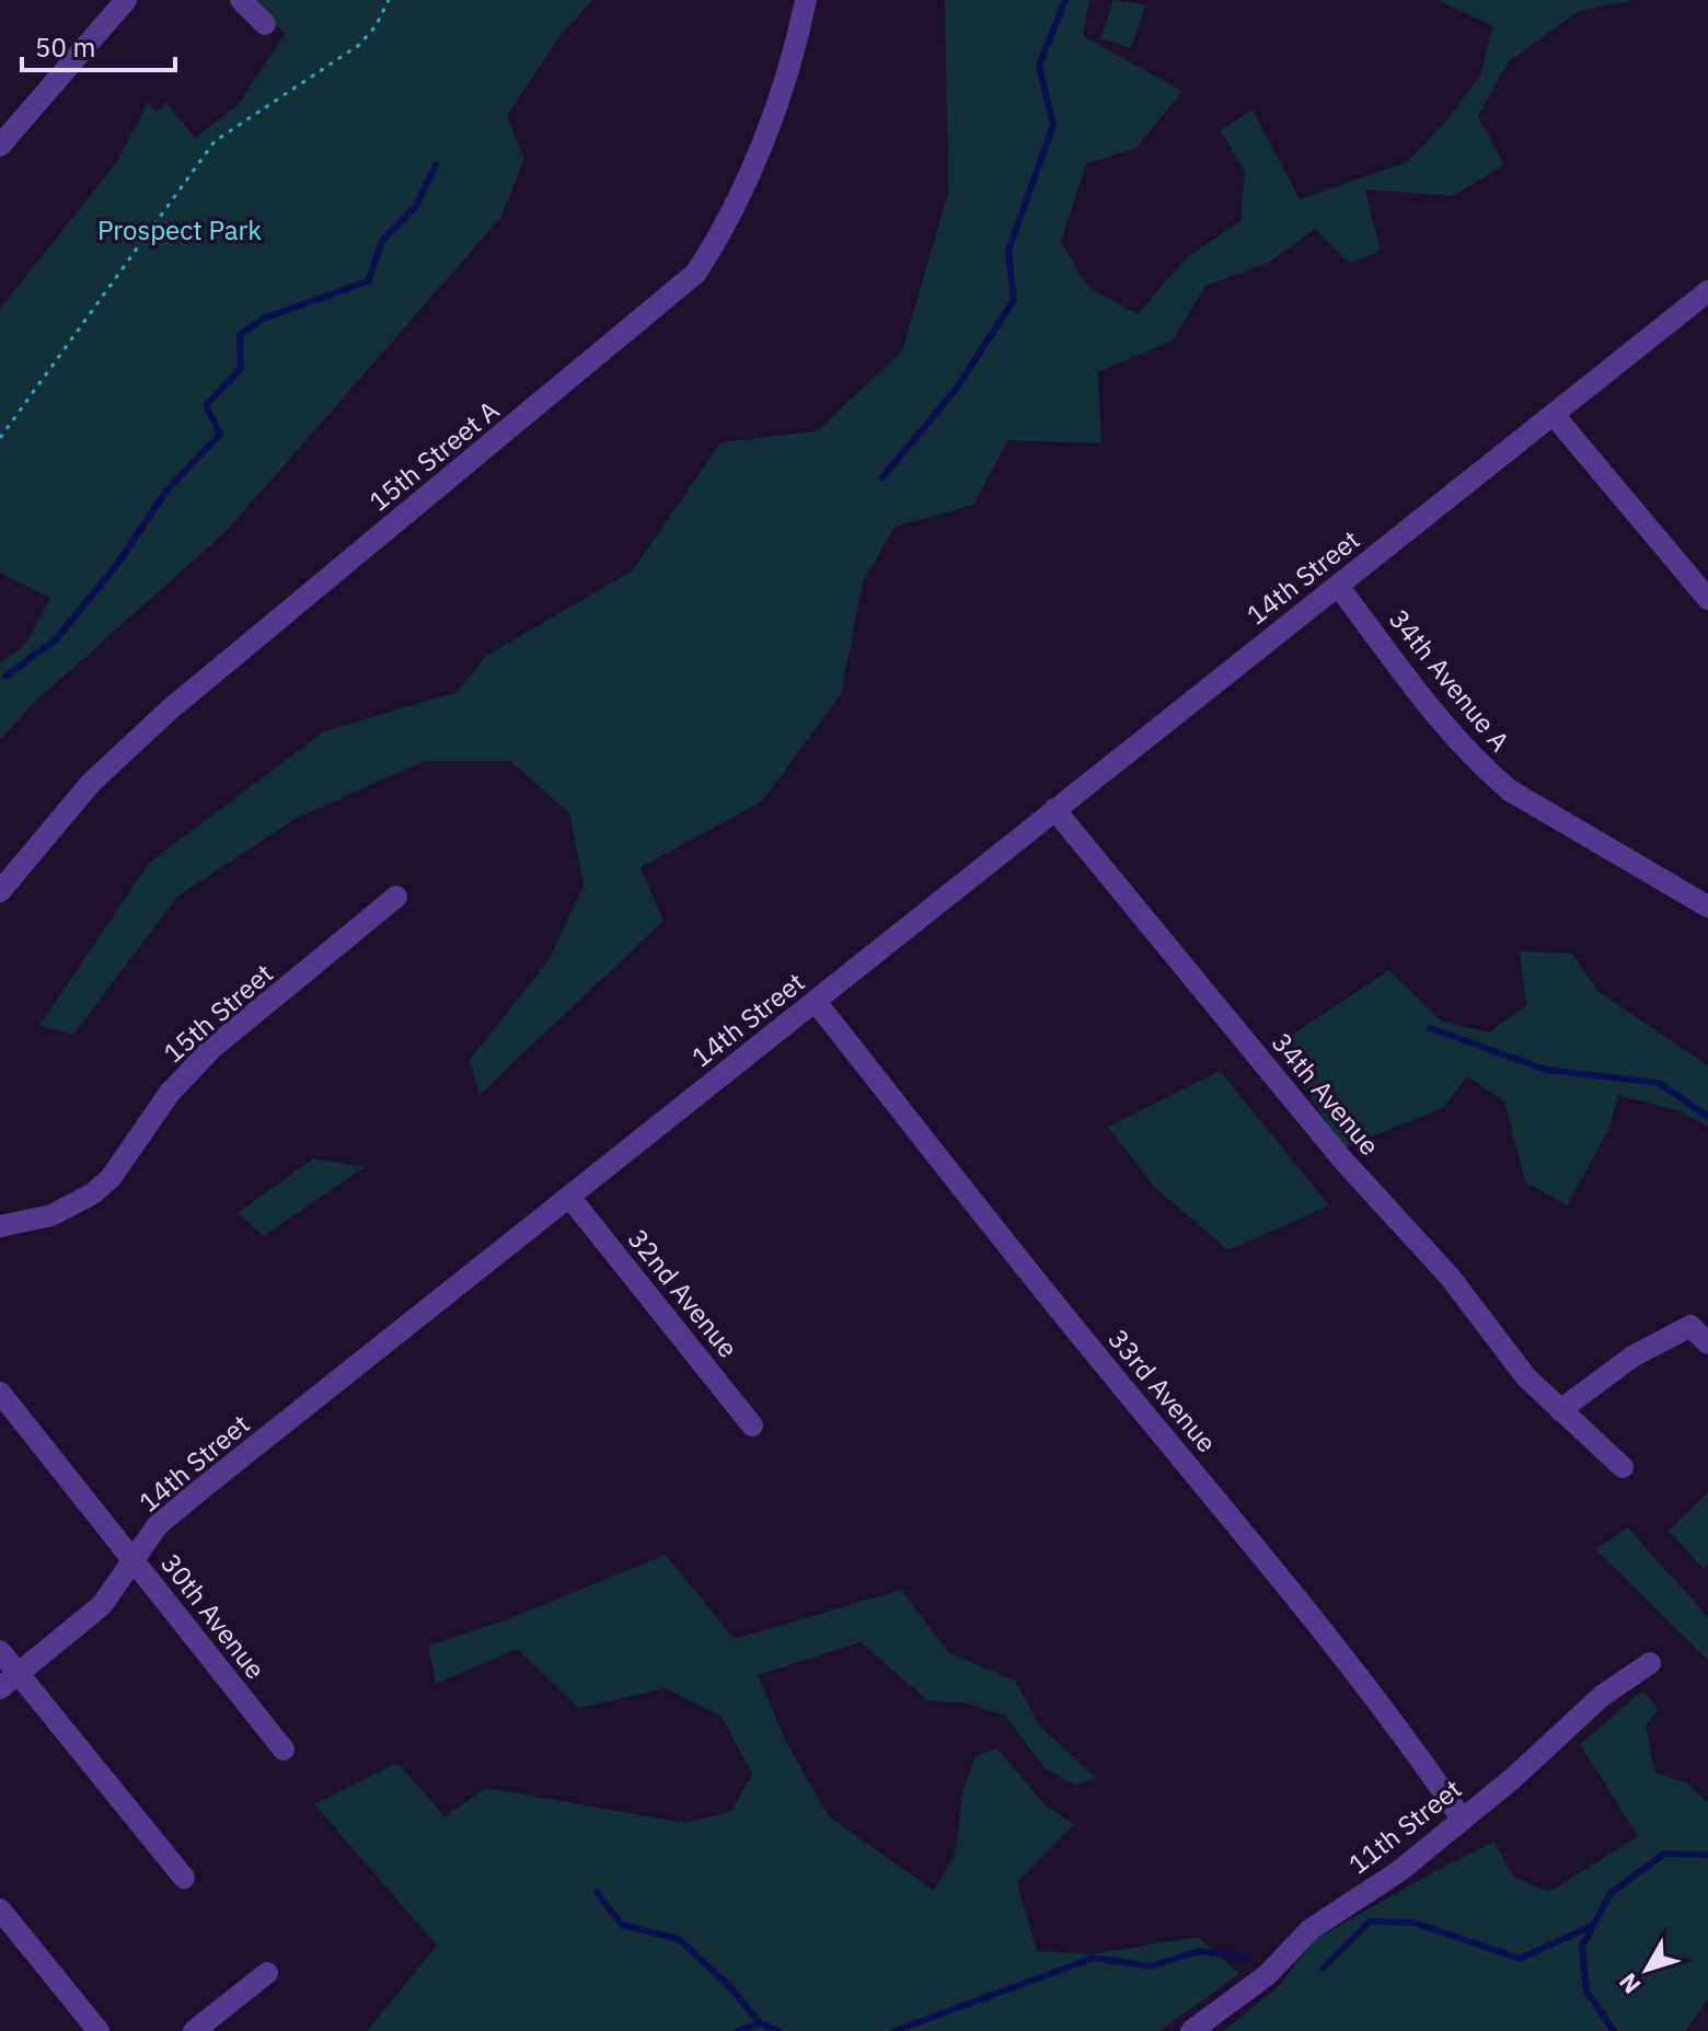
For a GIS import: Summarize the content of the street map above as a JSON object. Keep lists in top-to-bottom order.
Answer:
{
  "streets": {
    "street": [
      "15th Street A",
      "14th Street",
      "34th Avenue A",
      "15th Street",
      "34th Avenue",
      "32nd Avenue",
      "33rd Avenue",
      "30th Avenue",
      "11th Street"
    ]
  },
  "crossings": [
    ["14th Street", "34th Avenue A"],
    ["14th Street", "34th Avenue"],
    ["14th Street", "32nd Avenue"],
    ["14th Street", "33rd Avenue"],
    ["14th Street", "30th Avenue"],
    ["33rd Avenue", "11th Street"]
  ],
  "parks": ["Prospect Park"],
  "scale_bar": "50 m",
  "north": "bottom left"
}
